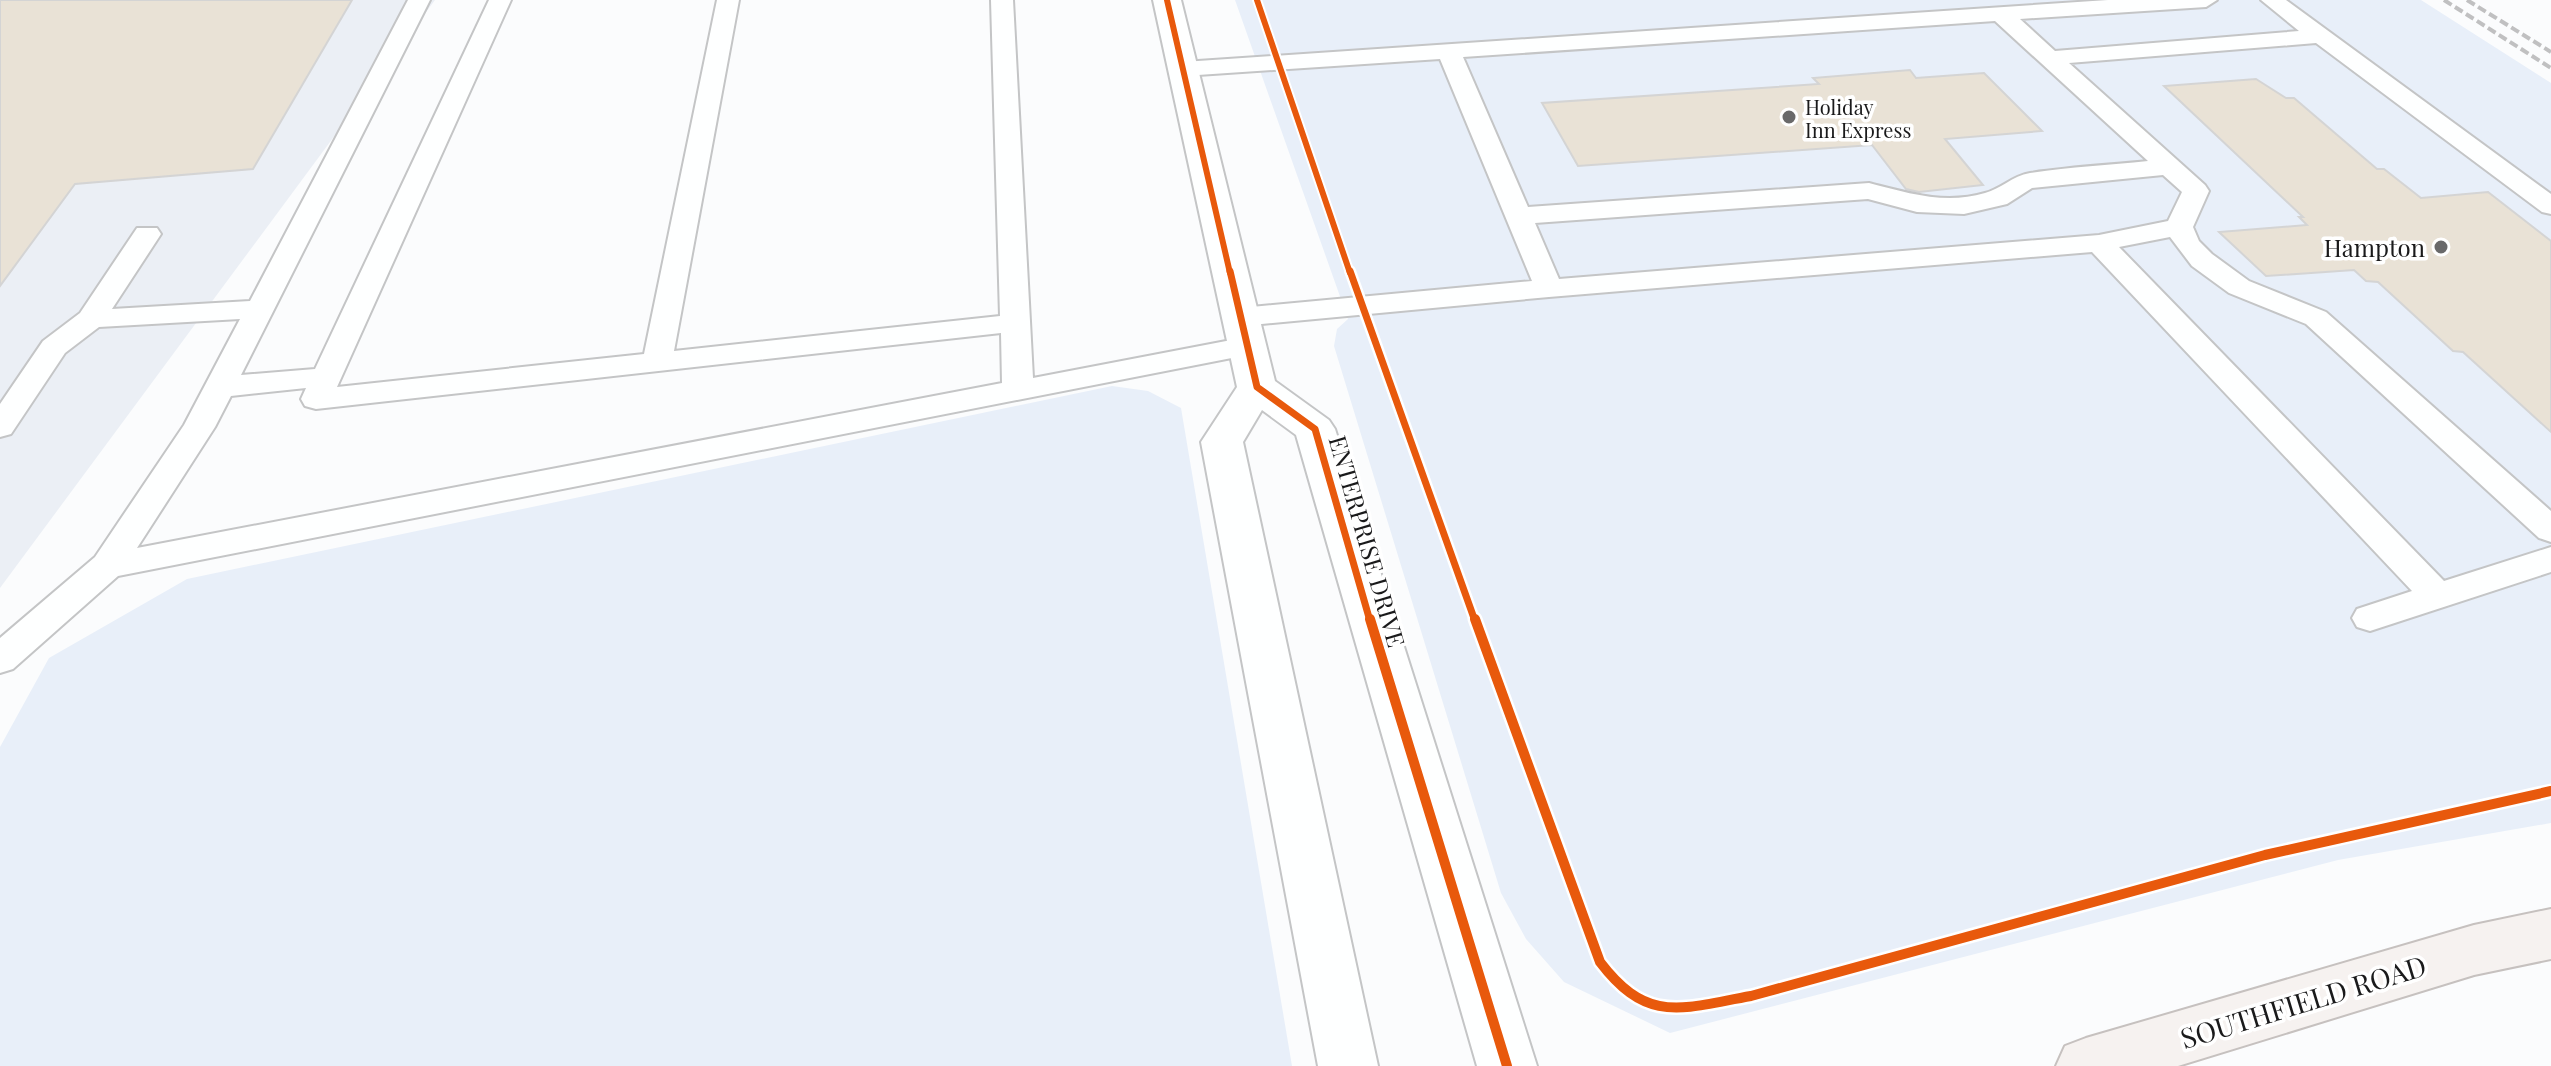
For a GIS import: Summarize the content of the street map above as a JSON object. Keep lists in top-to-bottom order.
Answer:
{
  "streets": {
    "highway": ["SOUTHFIELD ROAD"],
    "street": ["ENTERPRISE DRIVE"]
  },
  "places": ["Holiday Inn Express", "Hampton"]
}
